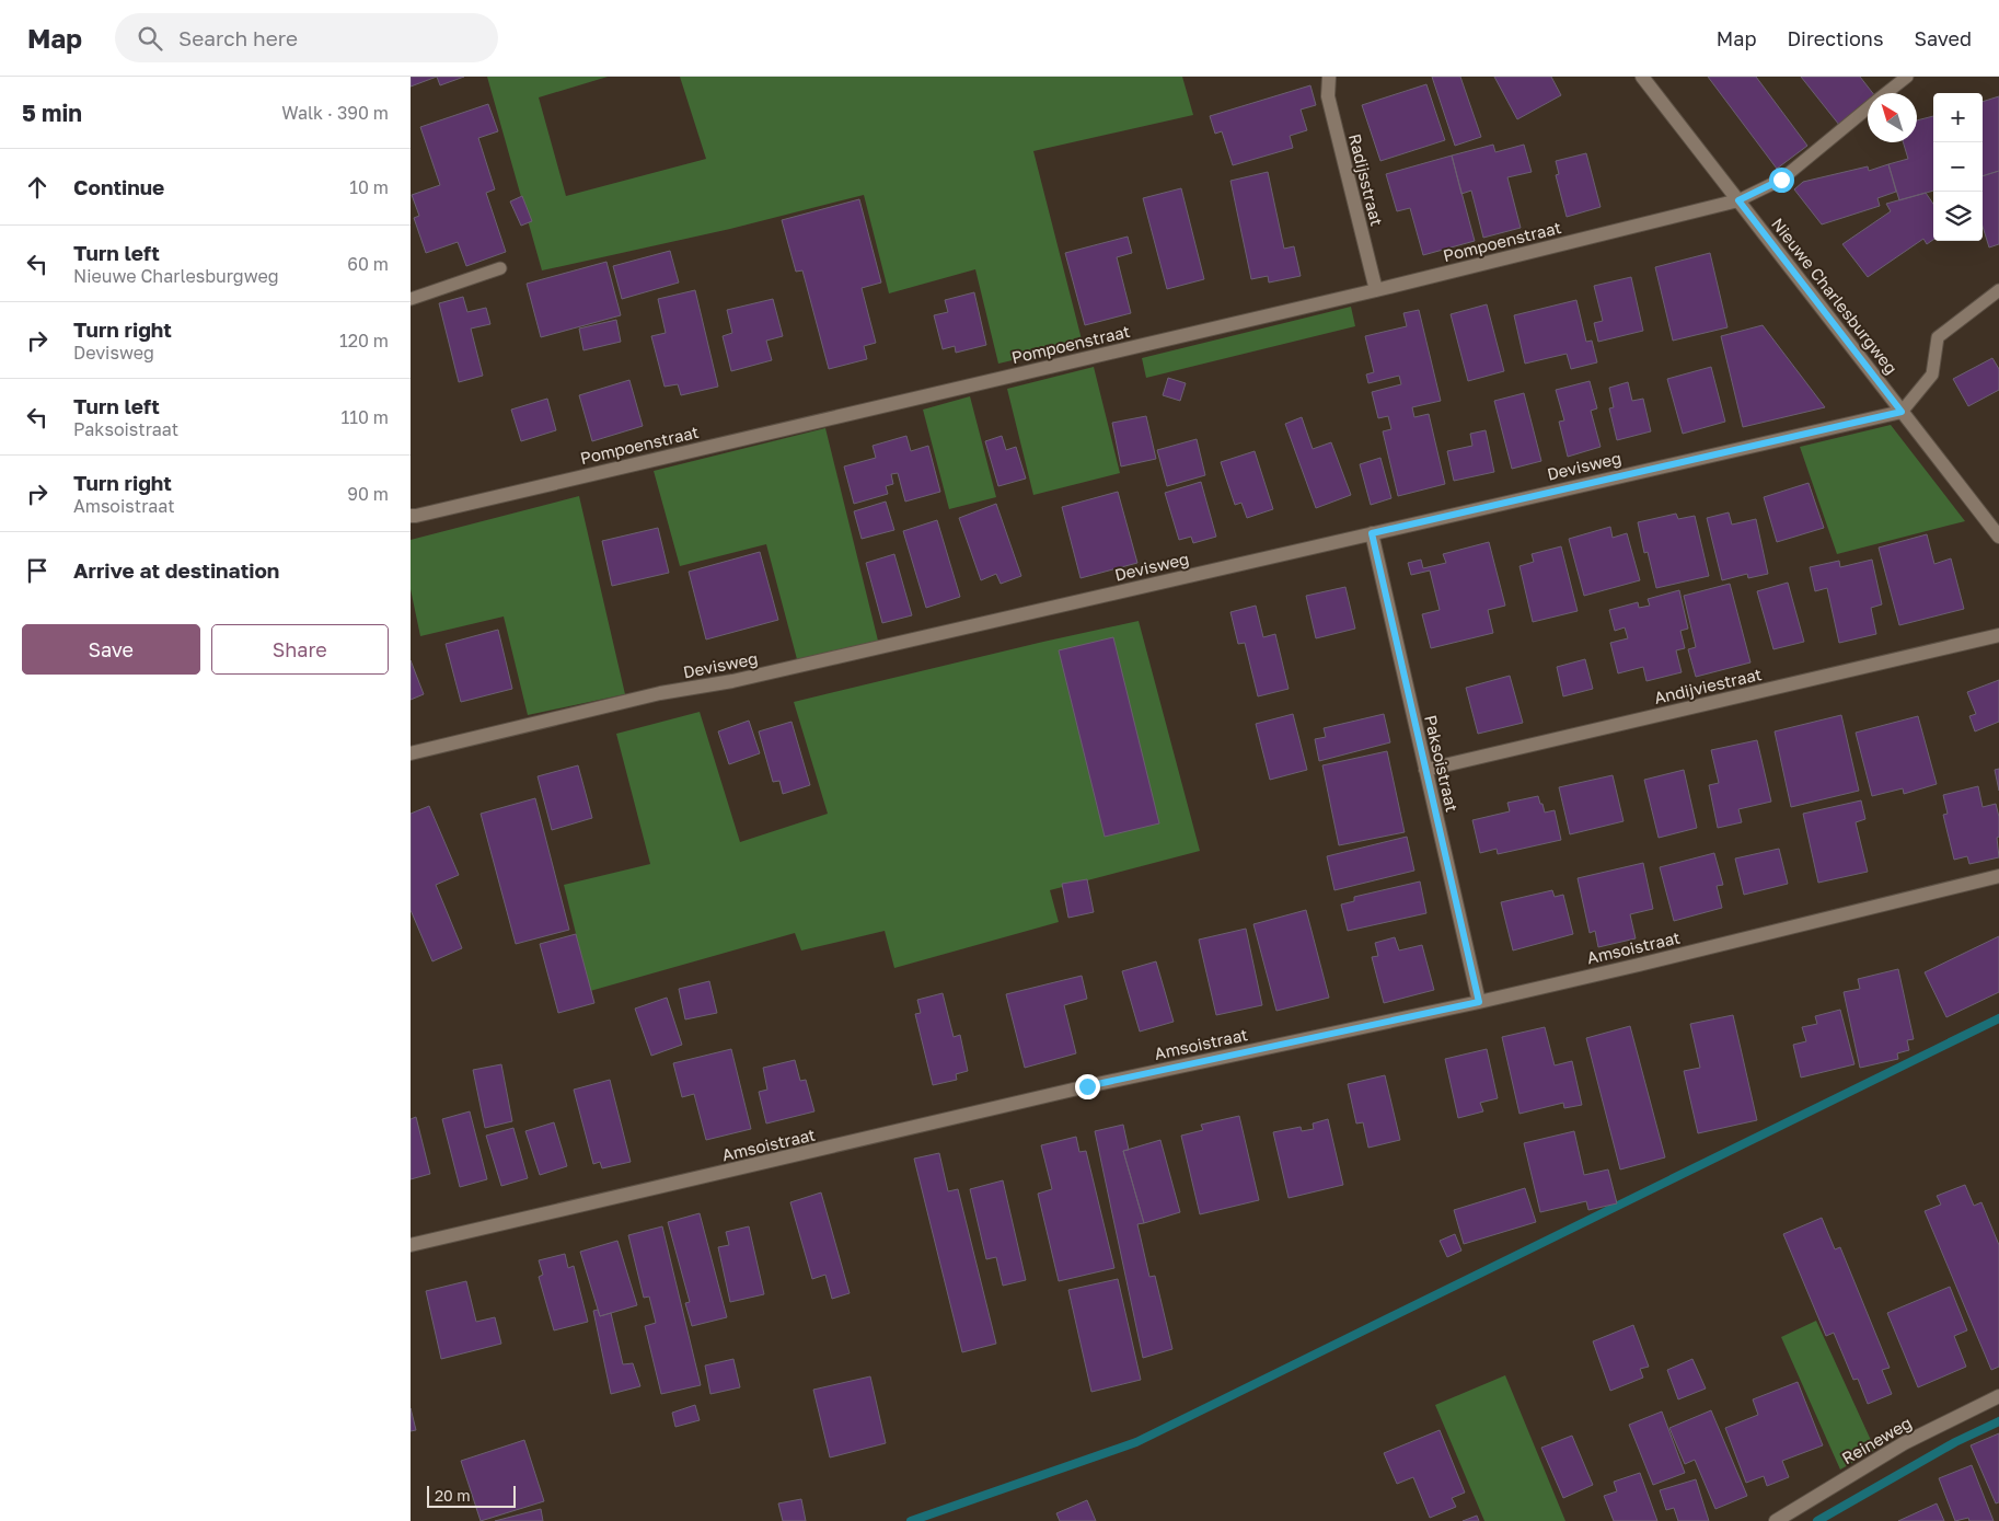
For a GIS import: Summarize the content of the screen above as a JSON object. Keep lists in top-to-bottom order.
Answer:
{
  "streets": {
    "street": [
      "Radijsstraat",
      "Pompoenstraat",
      "Nieuwe Charlesburgweg",
      "Devisweg",
      "Andijviestraat",
      "Paksoistraat",
      "Amsoistraat",
      "Reineweg"
    ]
  },
  "crossings": [
    ["Radijsstraat", "Pompoenstraat"],
    ["Pompoenstraat", "Nieuwe Charlesburgweg"],
    ["Nieuwe Charlesburgweg", "Devisweg"],
    ["Devisweg", "Paksoistraat"],
    ["Andijviestraat", "Paksoistraat"],
    ["Paksoistraat", "Amsoistraat"]
  ],
  "scale_bar": "20 m",
  "north": "top left",
  "page": {
    "header": "Map",
    "search": "Search here",
    "nav": ["Map", "Directions", "Saved"],
    "heading": ["5 min", "Walk · 390 m"],
    "map_buttons": ["+", "−"],
    "list": [
      ["Continue", "10 m"],
      ["Turn left", "Nieuwe Charlesburgweg", "60 m"],
      ["Turn right", "Devisweg", "120 m"],
      ["Turn left", "Paksoistraat", "110 m"],
      ["Turn right", "Amsoistraat", "90 m"],
      "Arrive at destination"
    ],
    "buttons": ["Save", "Share"],
    "scale": "20 m"
  }
}
